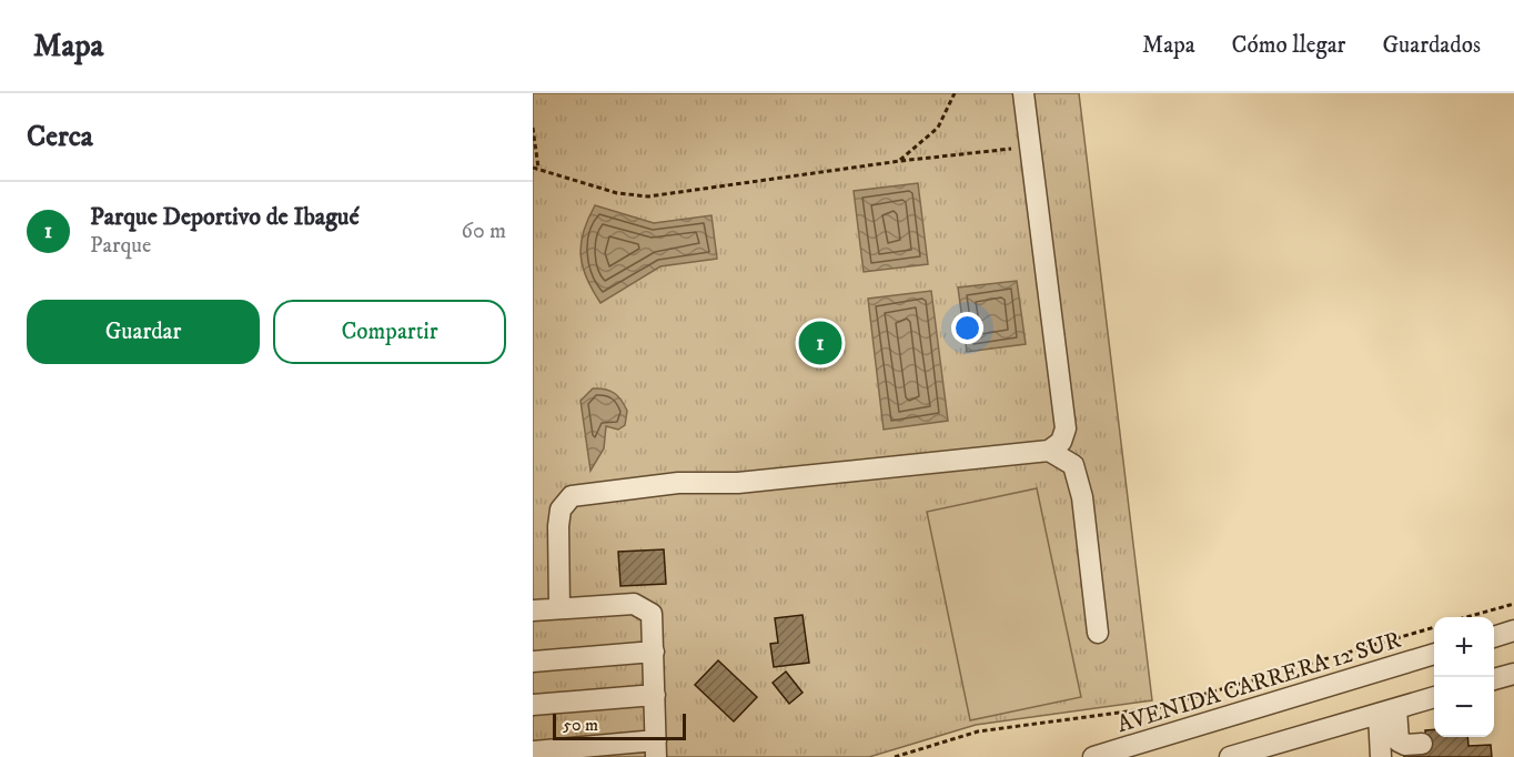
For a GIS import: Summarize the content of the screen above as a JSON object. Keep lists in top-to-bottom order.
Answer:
{
  "streets": {
    "street": ["AVENIDA CARRERA 12 SUR"]
  },
  "scale_bar": "50 m",
  "page": {
    "header": "Mapa",
    "nav": ["Mapa", "Cómo llegar", "Guardados"],
    "heading": "Cerca",
    "list": [
      {
        "mark": "1",
        "name": "Parque Deportivo de Ibagué",
        "note": "Parque",
        "value": "60 m"
      }
    ],
    "buttons": ["Guardar", "Compartir"],
    "pins": "1",
    "map_buttons": ["+", "−"],
    "scale": "50 m"
  }
}
